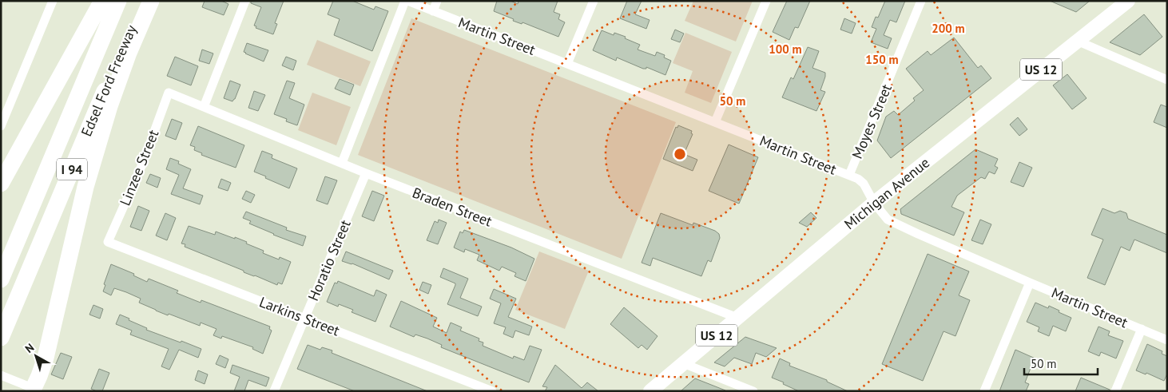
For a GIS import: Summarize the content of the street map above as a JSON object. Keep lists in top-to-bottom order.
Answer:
{
  "streets": {
    "highway": ["Edsel Ford Freeway", "I 94"],
    "main road": ["US 12", "Michigan Avenue"],
    "street": [
      "Martin Street",
      "Moyes Street",
      "Linzee Street",
      "Braden Street",
      "Horatio Street",
      "Larkins Street"
    ]
  },
  "crossings": [
    ["Martin Street", "Moyes Street"],
    ["Martin Street", "Michigan Avenue"],
    ["Linzee Street", "Braden Street"],
    ["Linzee Street", "Larkins Street"],
    ["Michigan Avenue", "Braden Street"],
    ["Braden Street", "Horatio Street"],
    ["Horatio Street", "Larkins Street"]
  ],
  "scale_bar": "50 m",
  "north": "top left",
  "rings": [
    "200 m",
    "100 m",
    "150 m",
    "50 m"
  ]
}
